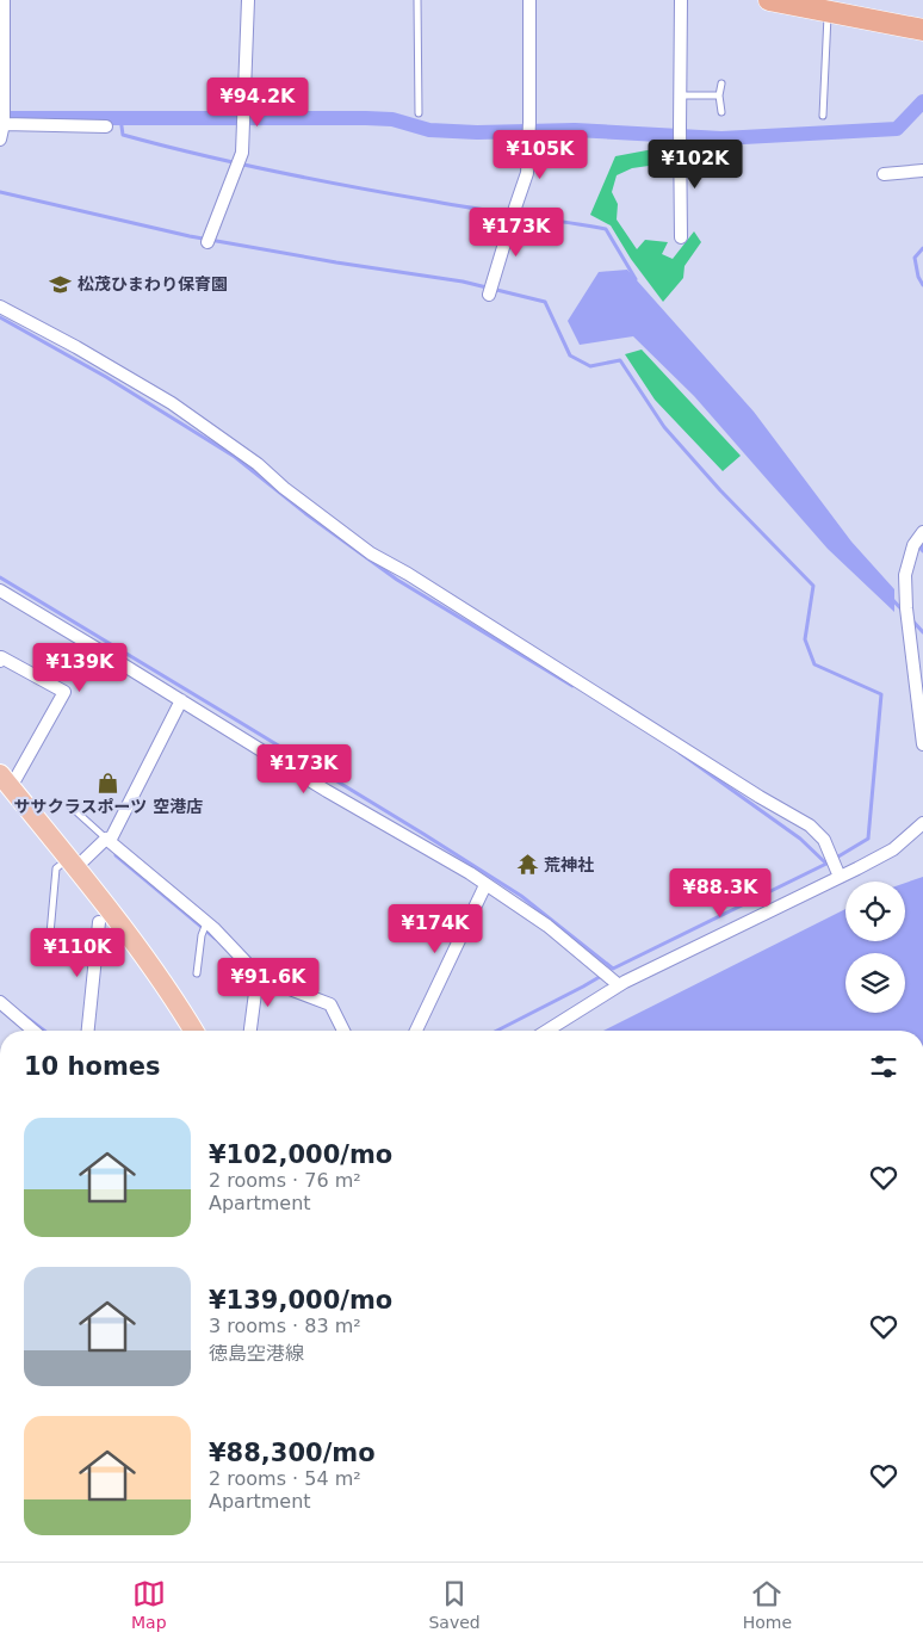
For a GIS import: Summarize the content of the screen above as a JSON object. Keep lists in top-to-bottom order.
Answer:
{
  "places": {
    "school or university": ["松茂ひまわり保育園"],
    "shop": ["ササクラスポーツ 空港店"],
    "temple": ["荒神社"]
  },
  "page": {
    "price": [
      "¥94.2K",
      "¥105K",
      "¥102K",
      "¥173K",
      "¥139K",
      "¥173K",
      "¥88.3K",
      "¥174K",
      "¥110K",
      "¥91.6K"
    ],
    "heading": "10 homes",
    "list": [
      {
        "name": "¥102,000/mo",
        "note": "2 rooms · 76 m² · Apartment"
      },
      {
        "name": "¥139,000/mo",
        "note": "3 rooms · 83 m² · 徳島空港線"
      },
      {
        "name": "¥88,300/mo",
        "note": "2 rooms · 54 m² · Apartment"
      }
    ],
    "tabs": ["Map", "Saved", "Home"]
  }
}
